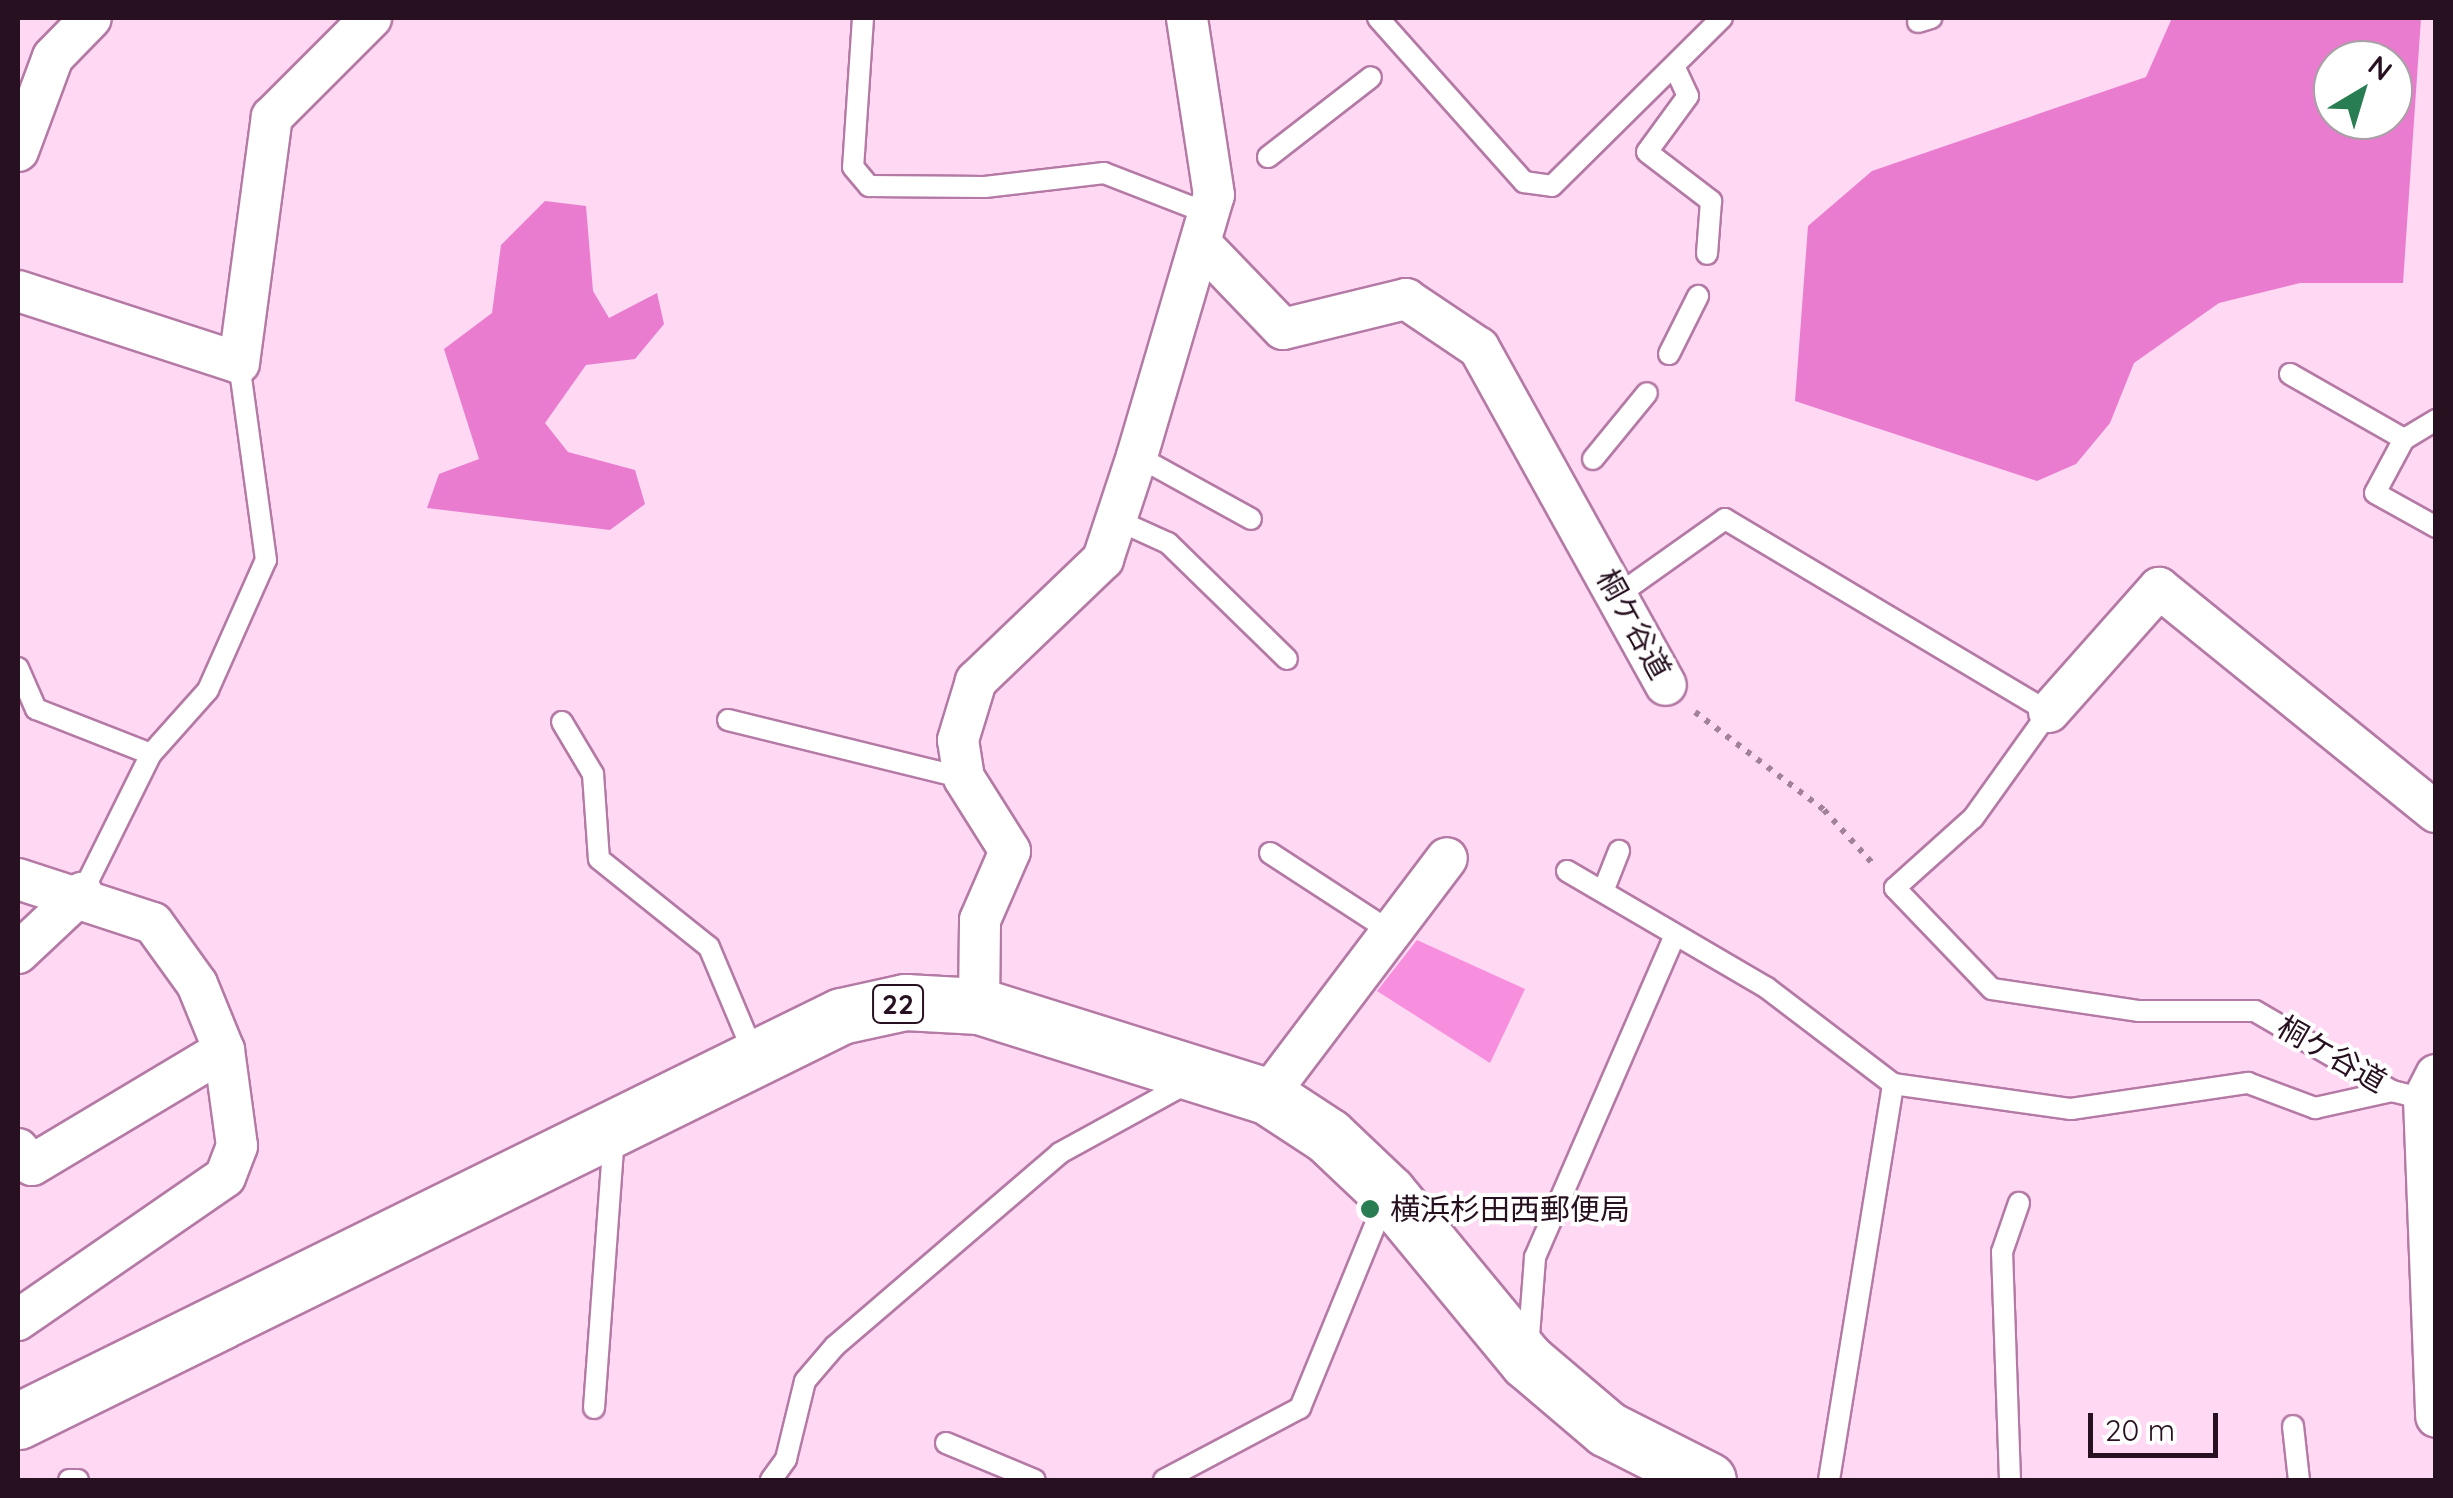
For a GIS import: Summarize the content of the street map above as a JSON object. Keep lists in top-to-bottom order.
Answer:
{
  "streets": {
    "main road": ["22"],
    "street": ["桐ケ谷道"]
  },
  "places": ["横浜杉田西郵便局"],
  "scale_bar": "20 m",
  "north": "top right"
}
